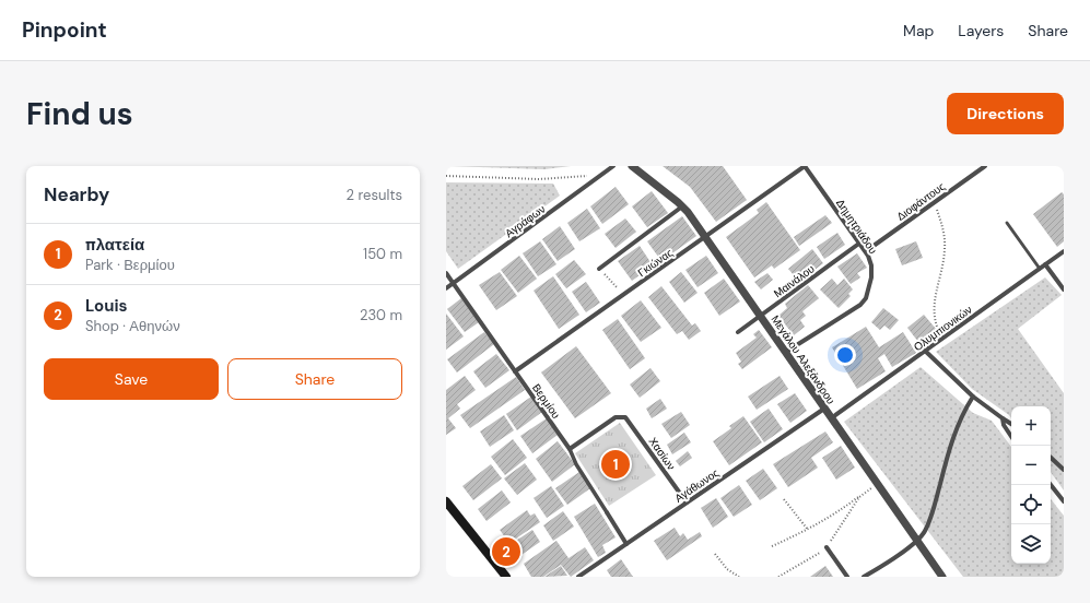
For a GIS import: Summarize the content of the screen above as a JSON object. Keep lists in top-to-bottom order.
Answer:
{
  "streets": {
    "street": [
      "Διοφάντους",
      "Αγράφων",
      "Δημητριάδου",
      "Γκιώνας",
      "Μαινάλου",
      "Ολυμπιονικών",
      "Μεγάλου Αλεξάνδρου",
      "Βερμίου",
      "Χασίων",
      "Αγάθωνος"
    ]
  },
  "crossings": [
    ["Διοφάντους", "Δημητριάδου"],
    ["Αγράφων", "Βερμίου"],
    ["Δημητριάδου", "Γκιώνας"],
    ["Δημητριάδου", "Μαινάλου"],
    ["Δημητριάδου", "Μεγάλου Αλεξάνδρου"],
    ["Γκιώνας", "Μεγάλου Αλεξάνδρου"],
    ["Γκιώνας", "Βερμίου"],
    ["Μαινάλου", "Μεγάλου Αλεξάνδρου"],
    ["Ολυμπιονικών", "Μεγάλου Αλεξάνδρου"],
    ["Μεγάλου Αλεξάνδρου", "Αγάθωνος"],
    ["Βερμίου", "Χασίων"],
    ["Βερμίου", "Αγάθωνος"],
    ["Χασίων", "Αγάθωνος"]
  ],
  "page": {
    "header": "Pinpoint",
    "nav": ["Map", "Layers", "Share"],
    "buttons": [
      "Directions",
      ["Save", "Share"]
    ],
    "title": "Find us",
    "heading": ["Nearby", "2 results"],
    "list": [
      {
        "mark": "1",
        "name": "πλατεία",
        "note": "Park · Βερμίου",
        "value": "150 m"
      },
      {
        "mark": "2",
        "name": "Louis",
        "note": "Shop · Αθηνών",
        "value": "230 m"
      }
    ],
    "map_buttons": ["+", "−"],
    "pins": ["1", "2"]
  }
}
